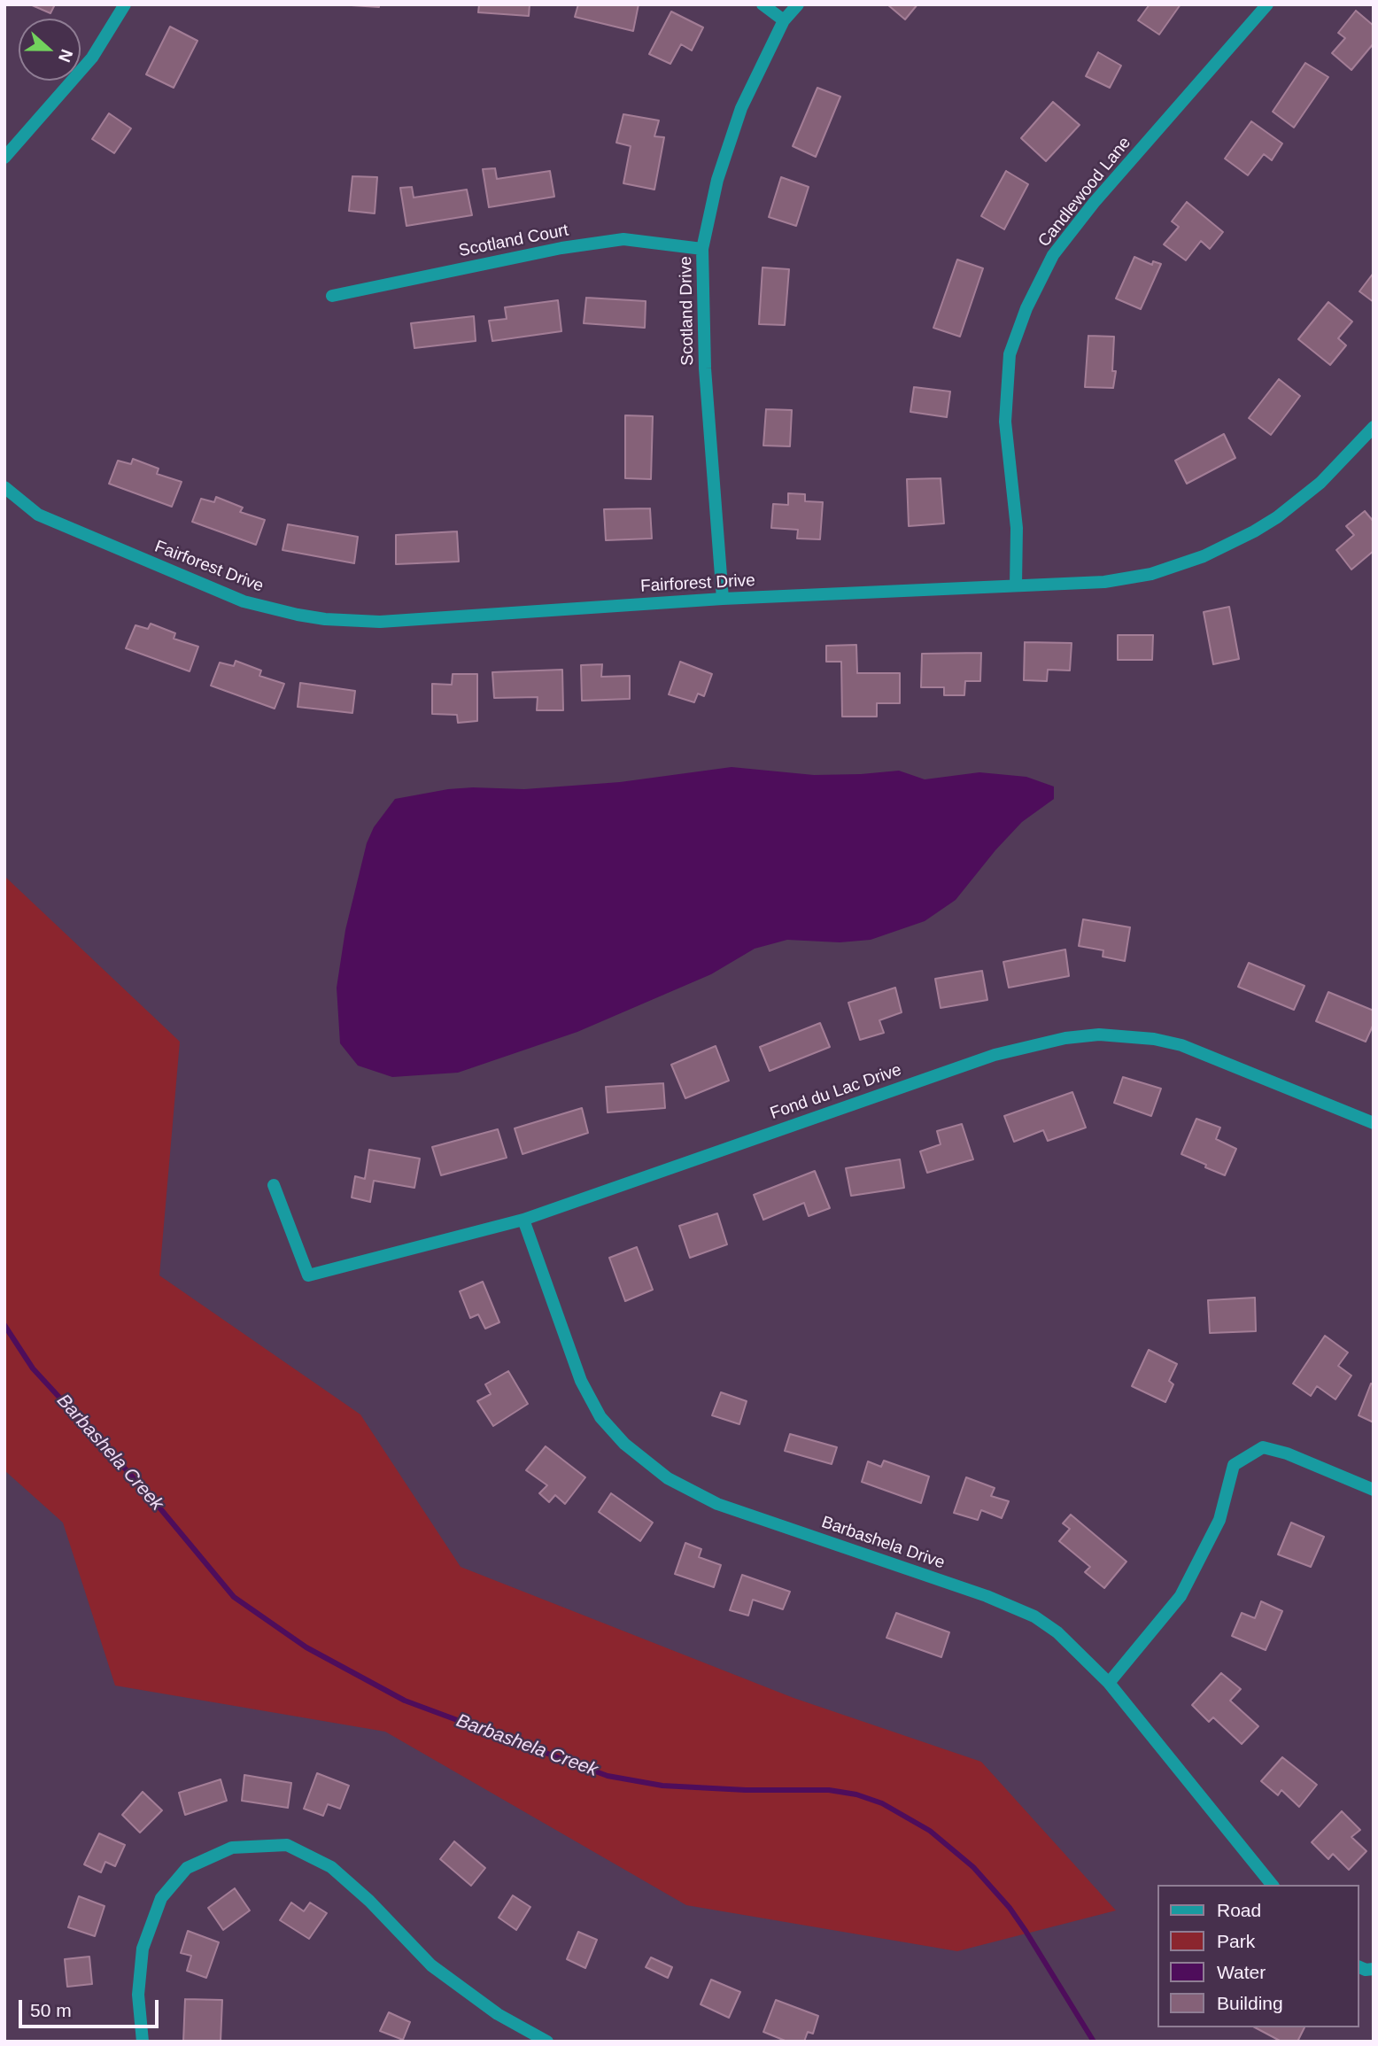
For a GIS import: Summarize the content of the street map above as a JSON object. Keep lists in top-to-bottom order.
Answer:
{
  "streets": {
    "street": [
      "Candlewood Lane",
      "Scotland Court",
      "Scotland Drive",
      "Fairforest Drive",
      "Fond du Lac Drive",
      "Barbashela Drive"
    ]
  },
  "crossings": [
    ["Candlewood Lane", "Fairforest Drive"],
    ["Scotland Court", "Scotland Drive"],
    ["Scotland Drive", "Fairforest Drive"],
    ["Fond du Lac Drive", "Barbashela Drive"]
  ],
  "water": ["Barbashela Creek"],
  "legend": [
    "Road",
    "Park",
    "Water",
    "Building"
  ],
  "scale_bar": "50 m",
  "north": "right"
}
